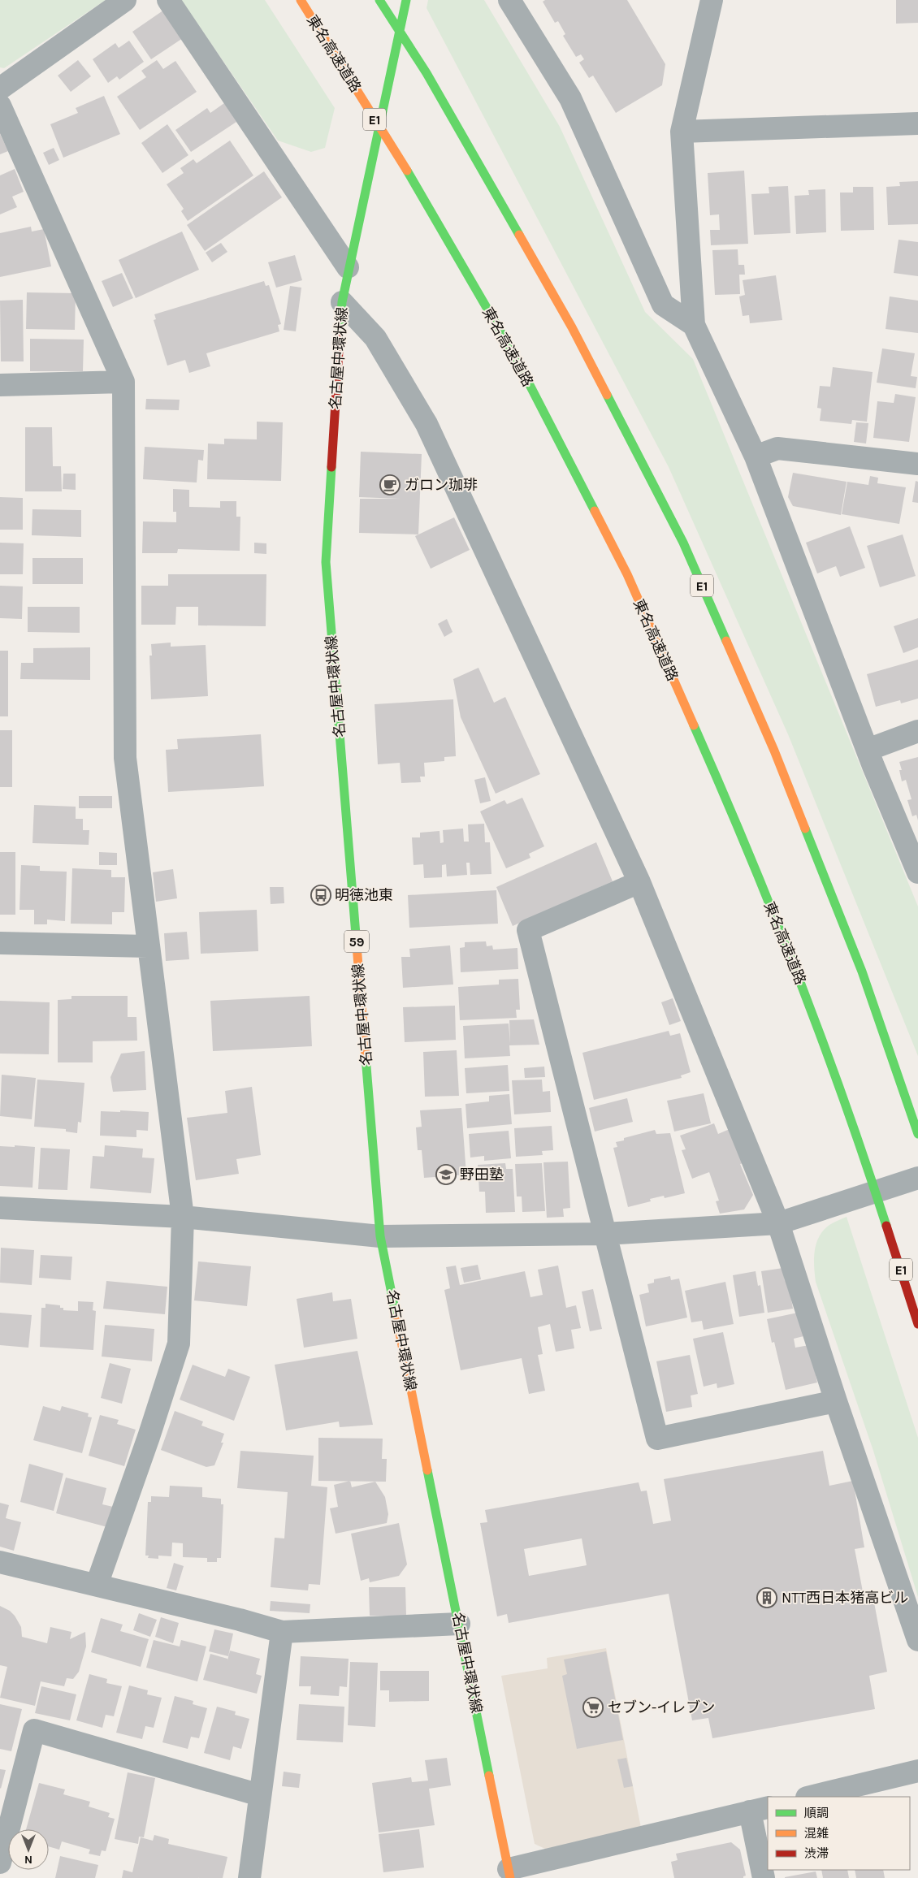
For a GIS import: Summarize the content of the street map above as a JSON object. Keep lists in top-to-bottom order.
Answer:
{
  "streets": {
    "main road": [
      "東名高速道路",
      "E1",
      "名古屋中環状線",
      "59"
    ]
  },
  "places": {
    "cafe": ["ガロン珈琲"],
    "bus stop": ["明徳池東"],
    "school or university": ["野田塾"],
    "building": ["NTT西日本猪高ビル"],
    "supermarket": ["セブン-イレブン"]
  },
  "legend": ["順調", "混雑", "渋滞"],
  "north": "bottom"
}
